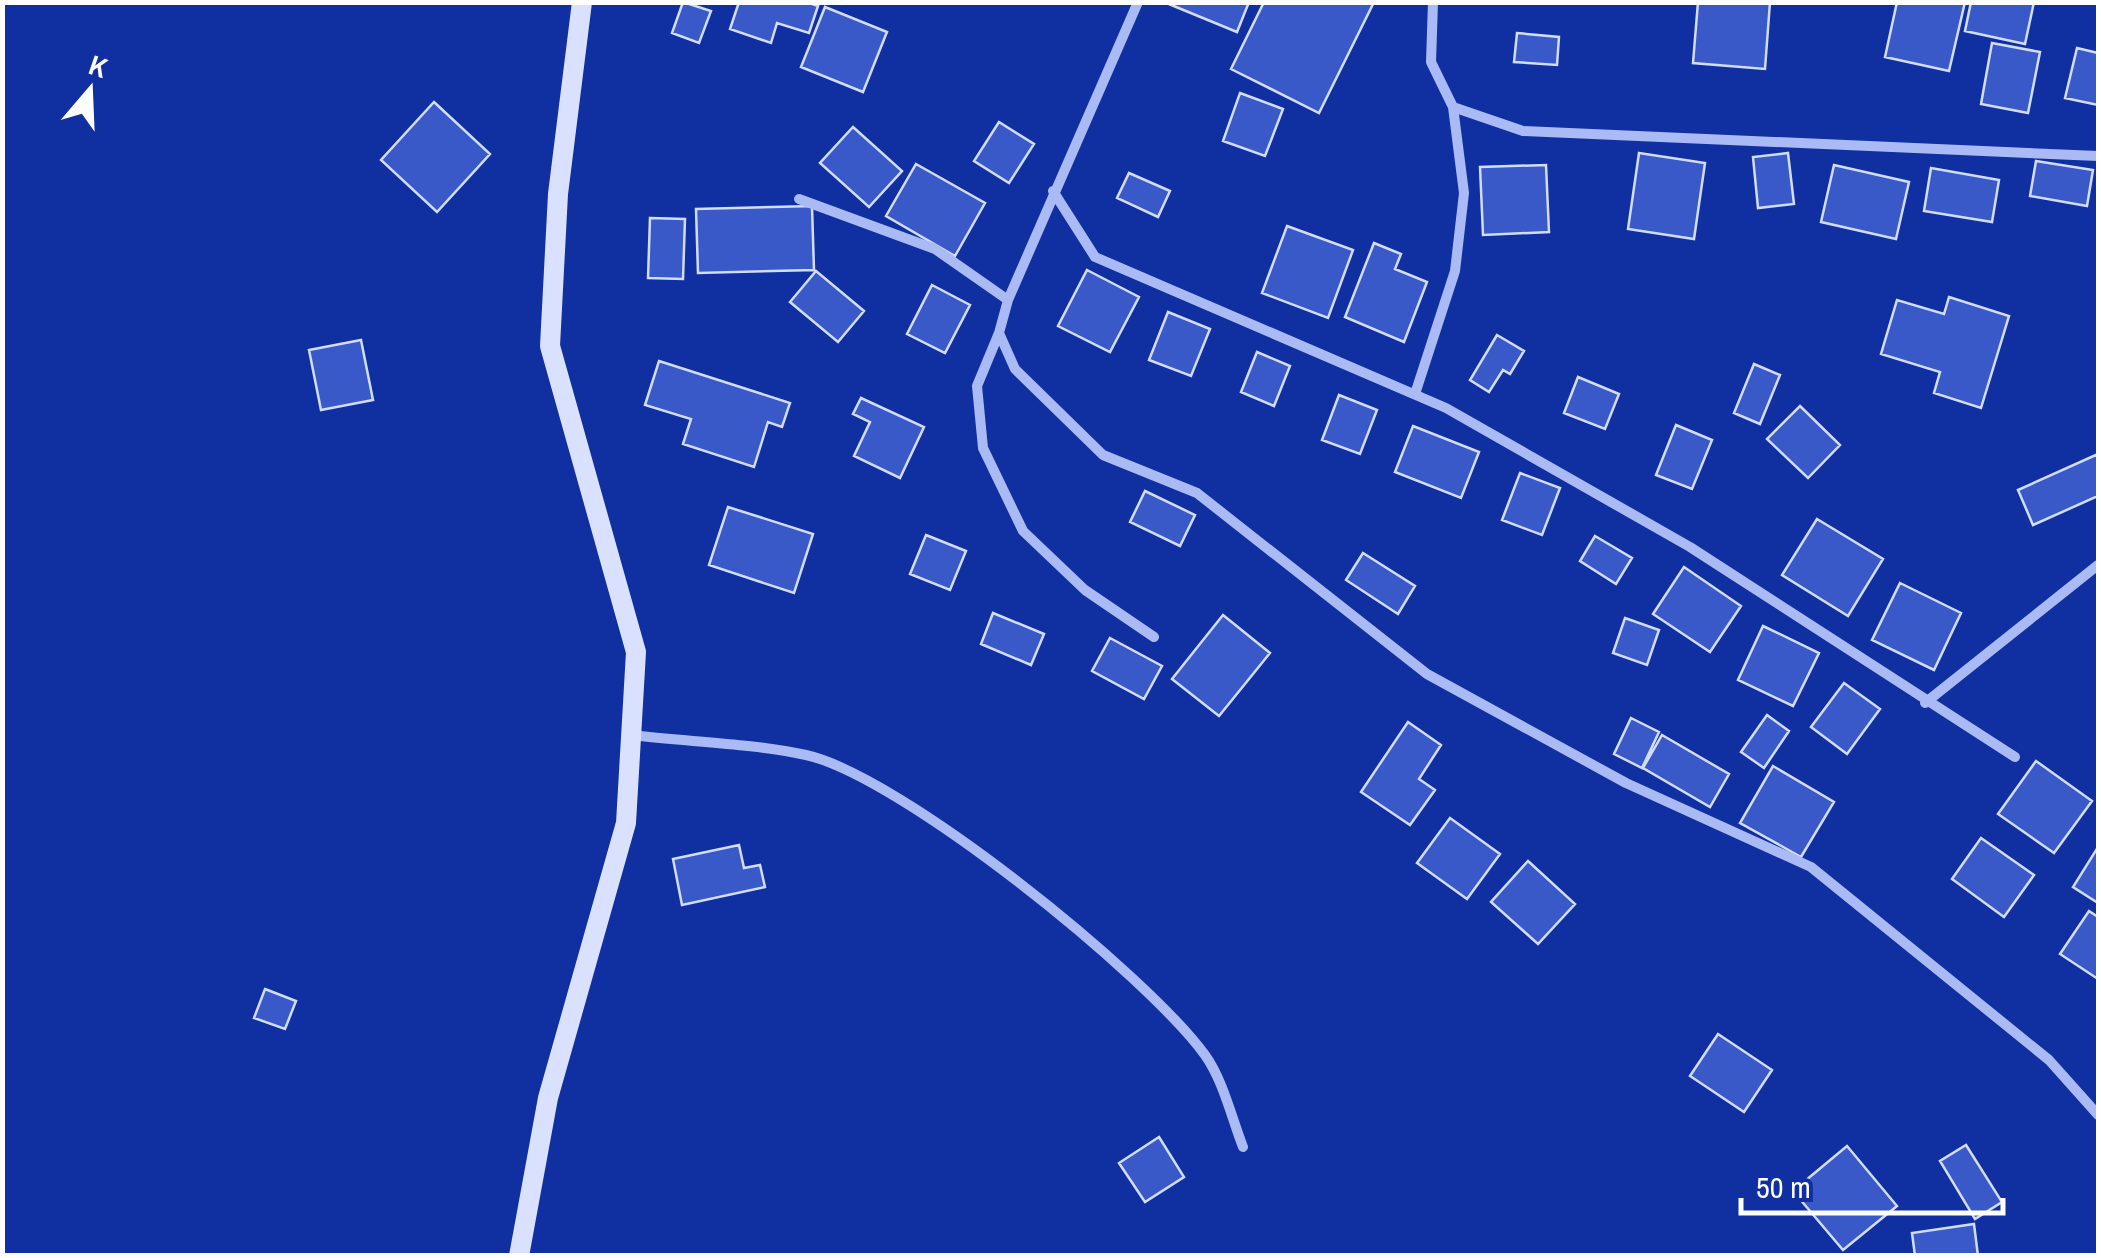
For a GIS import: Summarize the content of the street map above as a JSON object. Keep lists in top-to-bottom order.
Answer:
{
  "scale_bar": "50 m",
  "north": "top"
}
